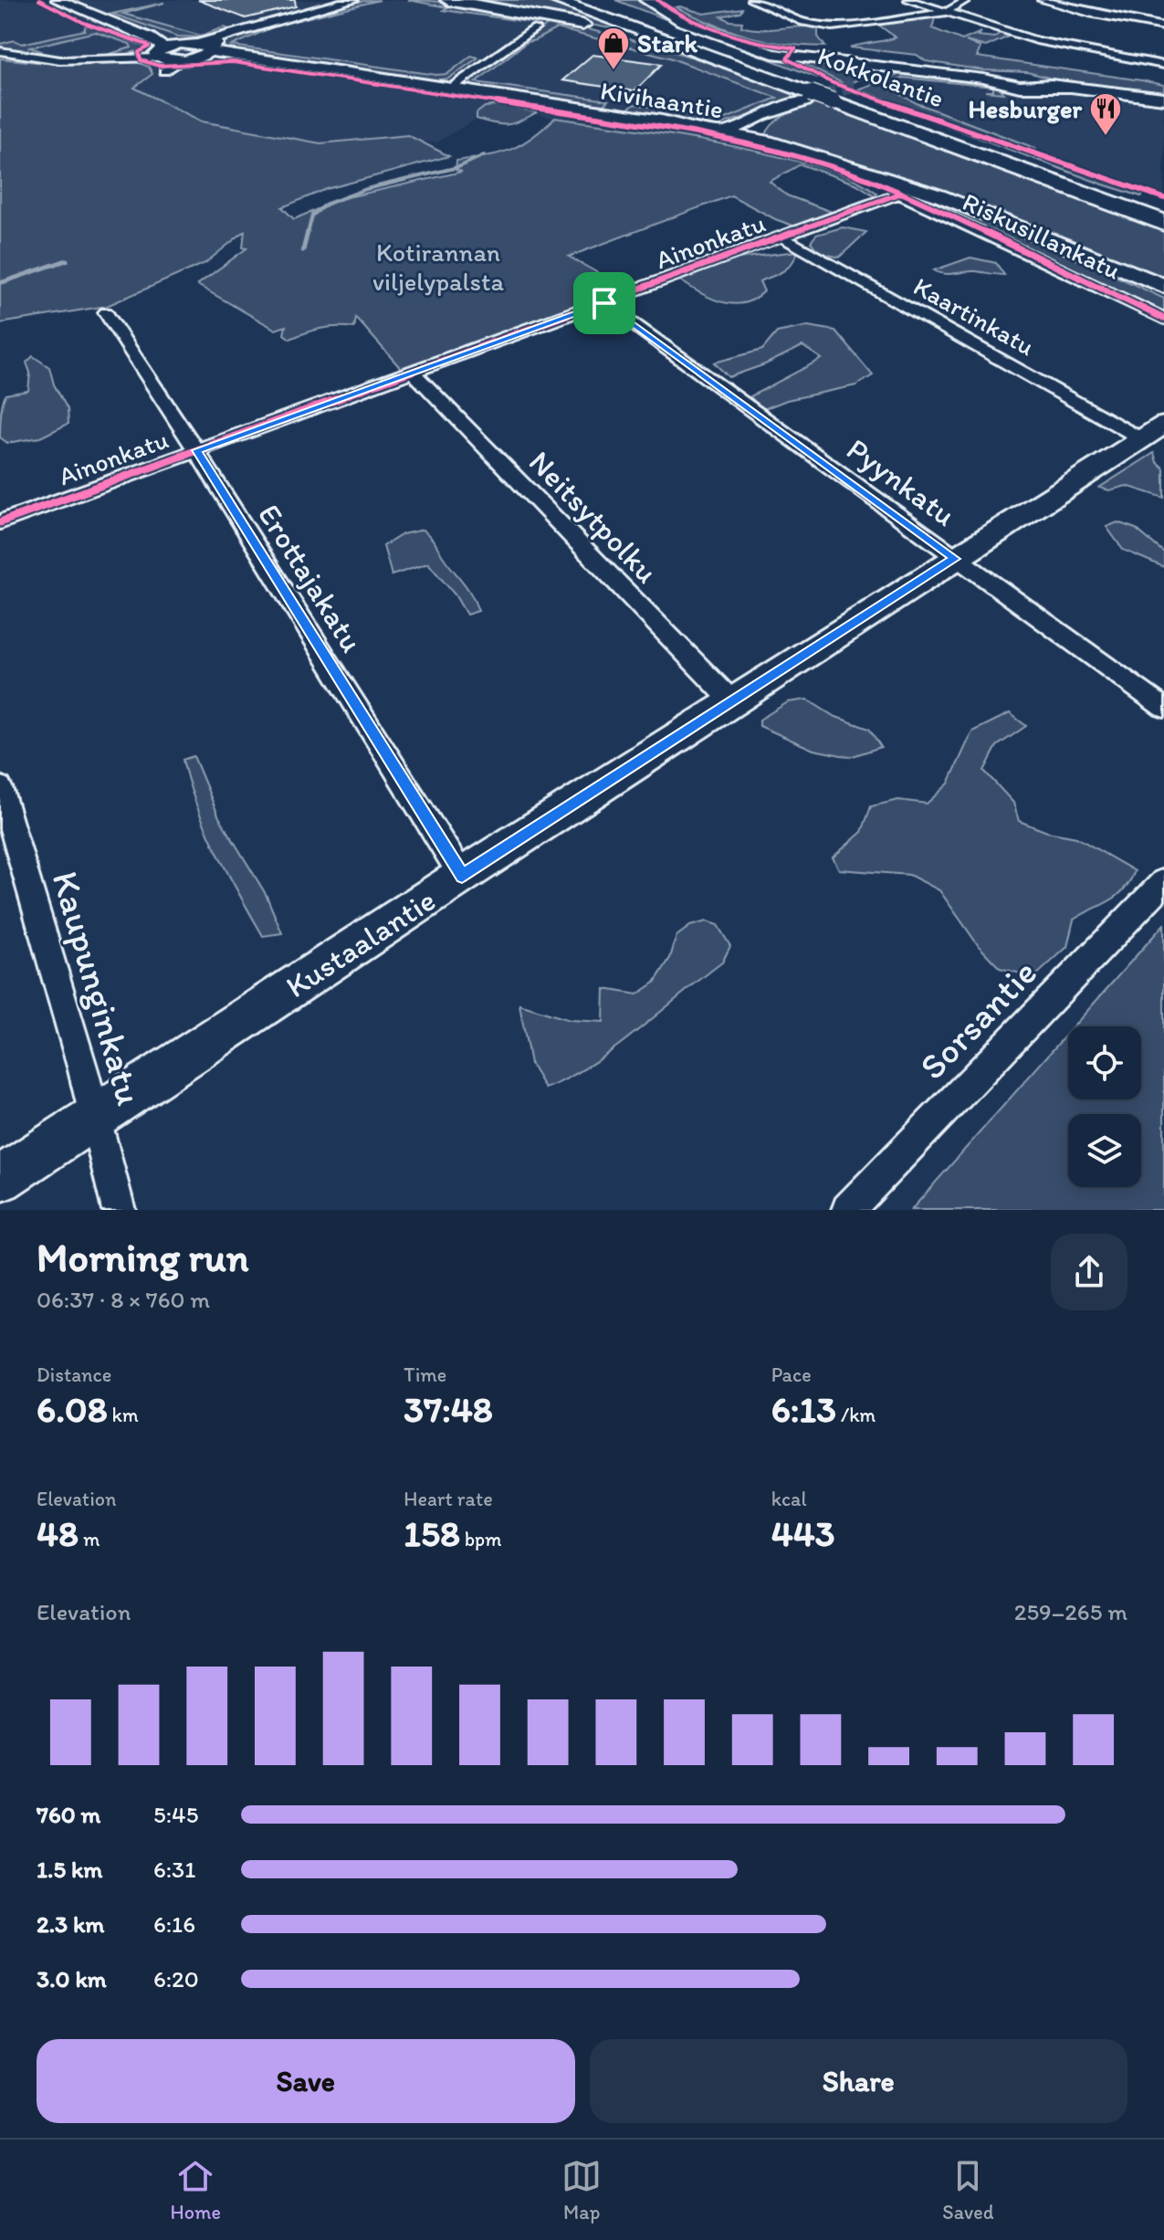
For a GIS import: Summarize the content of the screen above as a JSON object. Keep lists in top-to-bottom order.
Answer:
{
  "streets": {
    "highway": ["Kokkolantie"],
    "main road": ["Kivihaantie", "Kustaalantie"],
    "street": [
      "Riskusillankatu",
      "Ainonkatu",
      "Kaartinkatu",
      "Pyynkatu",
      "Neitsytpolku",
      "Erottajakatu",
      "Kaupunginkatu",
      "Sorsantie"
    ]
  },
  "crossings": [
    ["Riskusillankatu", "Ainonkatu"],
    ["Ainonkatu", "Kaartinkatu"],
    ["Ainonkatu", "Pyynkatu"],
    ["Ainonkatu", "Neitsytpolku"],
    ["Ainonkatu", "Erottajakatu"],
    ["Kaartinkatu", "Kustaalantie"],
    ["Pyynkatu", "Kustaalantie"],
    ["Neitsytpolku", "Kustaalantie"],
    ["Erottajakatu", "Kustaalantie"],
    ["Kustaalantie", "Kaupunginkatu"]
  ],
  "parks": ["Kotirannan viljelypalsta"],
  "places": {
    "shop": ["Stark"],
    "restaurant": ["Hesburger"]
  },
  "page": {
    "heading": ["Morning run", "06:37 · 8 × 760 m"],
    "stats": [
      ["Distance", "6.08 km"],
      ["Time", "37:48"],
      ["Pace", "6:13 /km"],
      ["Elevation", "48 m"],
      ["Heart rate", "158 bpm"],
      ["kcal", "443"]
    ],
    "chart": ["Elevation", "259–265 m"],
    "list": [
      {
        "name": "760 m",
        "note": "5:45"
      },
      {
        "name": "1.5 km",
        "note": "6:31"
      },
      {
        "name": "2.3 km",
        "note": "6:16"
      },
      {
        "name": "3.0 km",
        "note": "6:20"
      }
    ],
    "buttons": ["Save", "Share"],
    "tabs": ["Home", "Map", "Saved"]
  }
}
